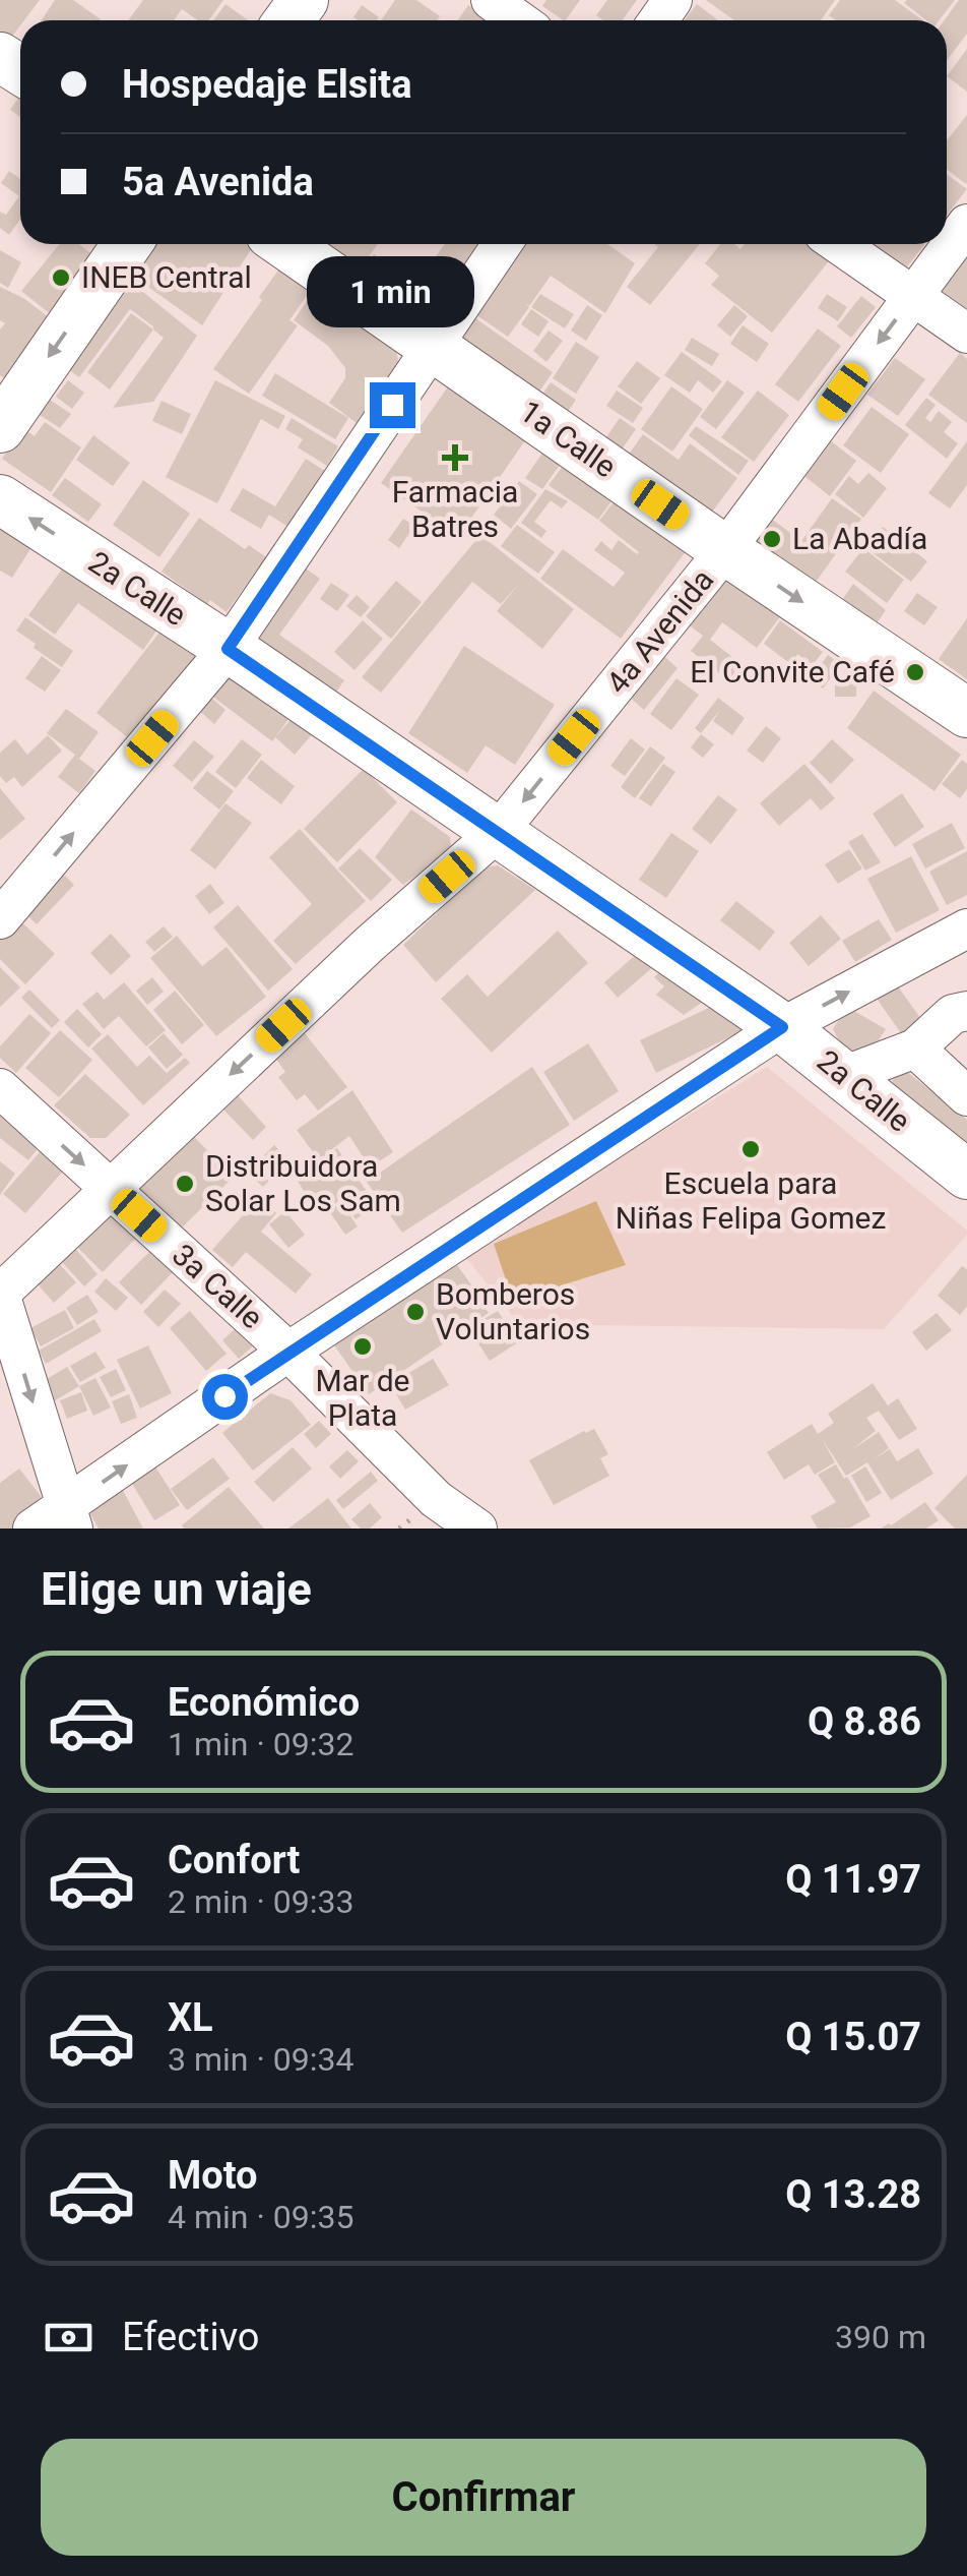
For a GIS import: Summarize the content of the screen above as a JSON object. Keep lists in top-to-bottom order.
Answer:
{
  "streets": {
    "main road": ["1a Calle", "2a Calle"],
    "street": ["4a Avenida", "3a Calle"]
  },
  "crossings": [
    ["1a Calle", "4a Avenida"],
    ["2a Calle", "4a Avenida"],
    ["4a Avenida", "3a Calle"]
  ],
  "one_way": ["1a Calle"],
  "places": {
    "other": [
      "INEB Central",
      "La Abadía",
      "El Convite Café",
      "Escuela para Niñas Felipa Gomez",
      "Distribuidora Solar Los Sam",
      "Bomberos Voluntarios",
      "Mar de Plata"
    ],
    "health": ["Farmacia Batres"]
  },
  "page": {
    "banner": ["Hospedaje Elsita", "5a Avenida"],
    "bubble": "1 min",
    "heading": "Elige un viaje",
    "list": [
      {
        "name": "Económico",
        "note": "1 min · 09:32",
        "value": "Q 8.86"
      },
      {
        "name": "Confort",
        "note": "2 min · 09:33",
        "value": "Q 11.97"
      },
      {
        "name": "XL",
        "note": "3 min · 09:34",
        "value": "Q 15.07"
      },
      {
        "name": "Moto",
        "note": "4 min · 09:35",
        "value": "Q 13.28"
      }
    ],
    "pay": ["Efectivo", "390 m"],
    "buttons": "Confirmar"
  }
}
